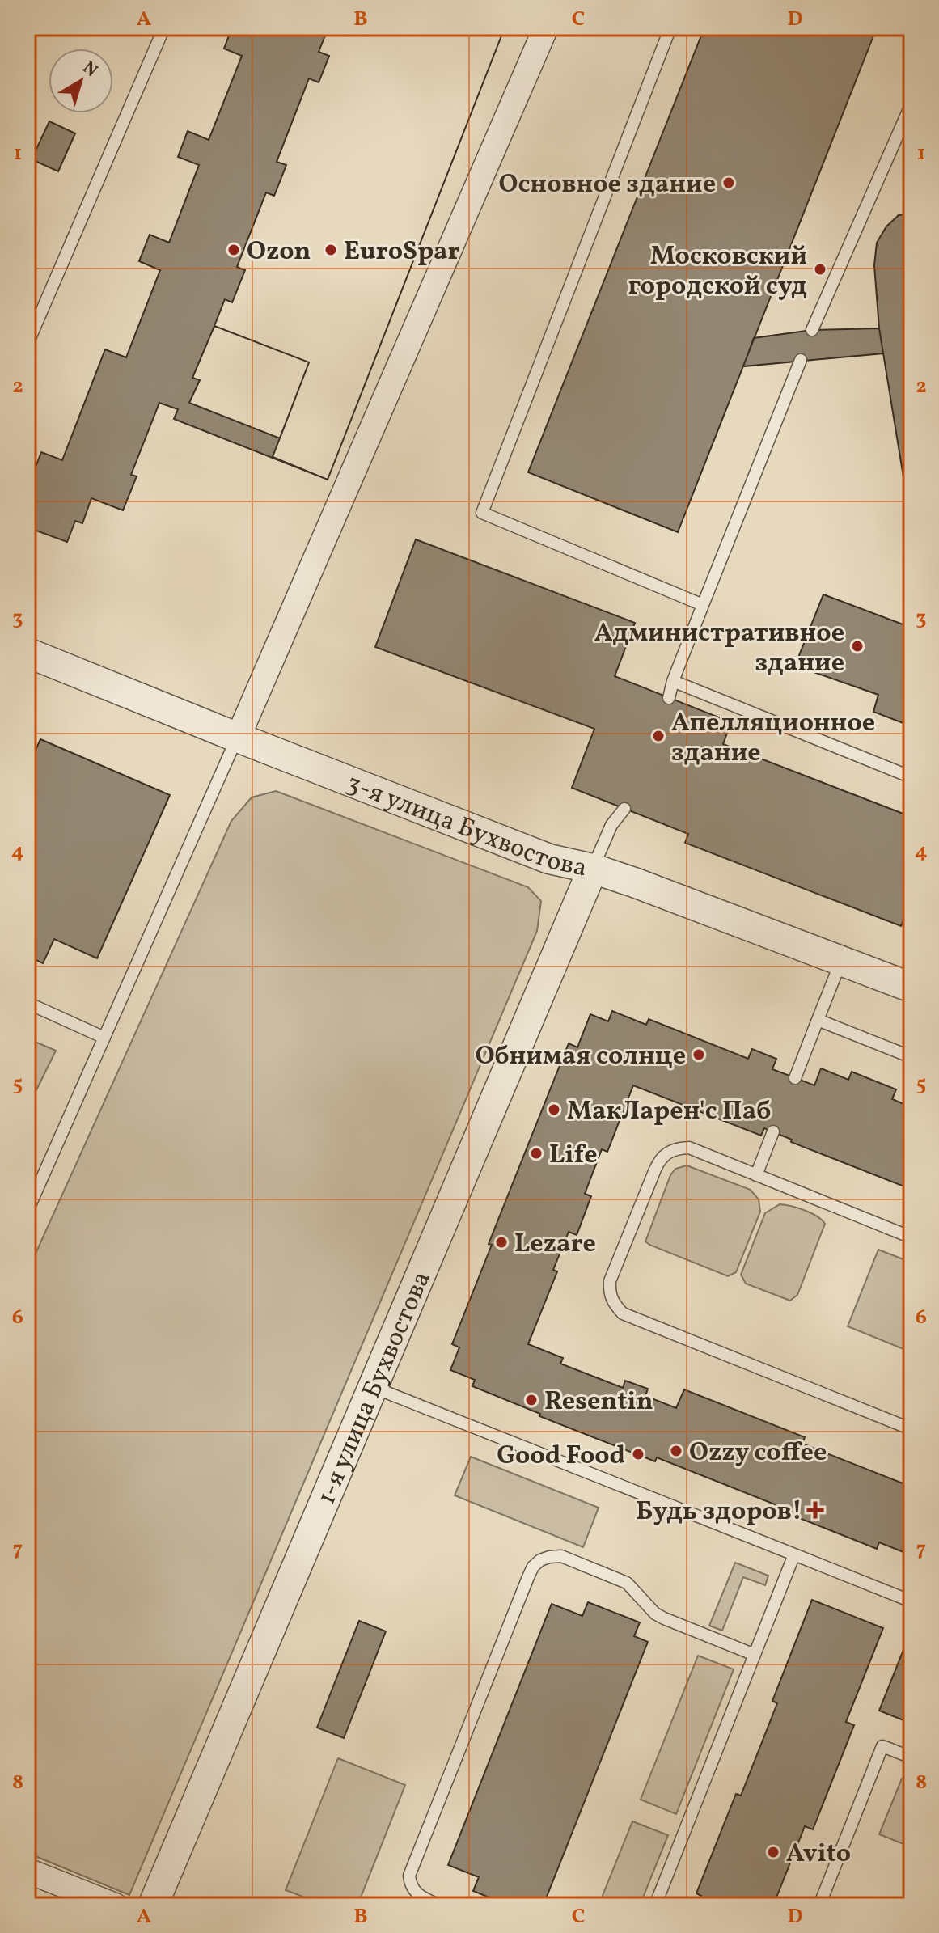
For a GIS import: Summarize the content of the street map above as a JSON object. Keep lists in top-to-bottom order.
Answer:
{
  "streets": {
    "street": ["3-я улица Бухвостова", "1-я улица Бухвостова"]
  },
  "crossings": [
    ["3-я улица Бухвостова", "1-я улица Бухвостова"]
  ],
  "places": {
    "other": [
      "Основное здание",
      "Ozon",
      "EuroSpar",
      "Московский городской суд",
      "Административное здание",
      "Апелляционное здание",
      "Обнимая солнце",
      "МакЛарен'с Паб",
      "Life",
      "Lezare",
      "Resentin",
      "Ozzy coffee",
      "Good Food",
      "Avito"
    ],
    "health": ["Будь здоров!"]
  },
  "north": "top right",
  "grid": {
    "columns": [
      "A",
      "B",
      "C",
      "D"
    ],
    "rows": [
      "1",
      "2",
      "3",
      "4",
      "5",
      "6",
      "7",
      "8"
    ]
  }
}
